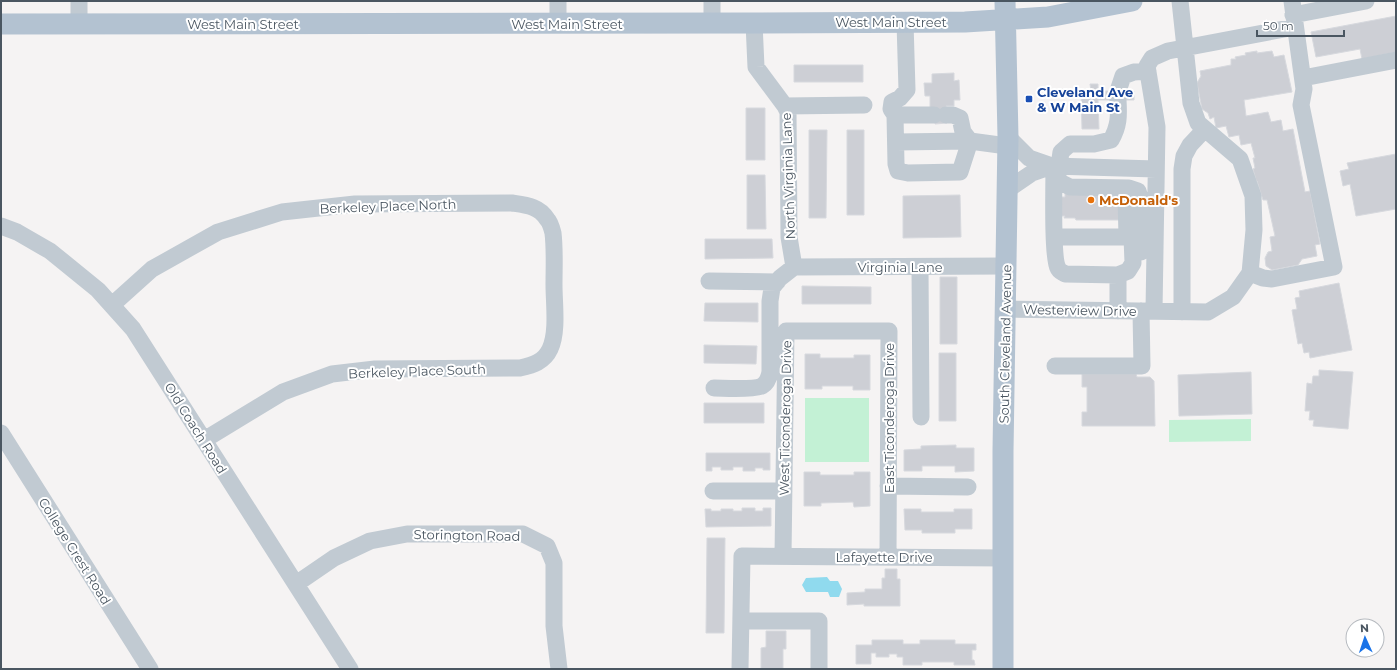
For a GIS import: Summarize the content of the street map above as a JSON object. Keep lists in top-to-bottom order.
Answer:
{
  "streets": {
    "main road": ["West Main Street", "South Cleveland Avenue"],
    "street": [
      "North Virginia Lane",
      "Berkeley Place North",
      "Virginia Lane",
      "Westerview Drive",
      "Berkeley Place South",
      "West Ticonderoga Drive",
      "East Ticonderoga Drive",
      "Old Coach Road",
      "Storington Road",
      "College Crest Road",
      "Lafayette Drive"
    ]
  },
  "crossings": [
    ["West Main Street", "North Virginia Lane"],
    ["West Main Street", "South Cleveland Avenue"],
    ["North Virginia Lane", "Virginia Lane"],
    ["Berkeley Place North", "Berkeley Place South"],
    ["Berkeley Place North", "Old Coach Road"],
    ["Virginia Lane", "South Cleveland Avenue"],
    ["Westerview Drive", "South Cleveland Avenue"],
    ["South Cleveland Avenue", "Lafayette Drive"],
    ["Berkeley Place South", "Old Coach Road"],
    ["West Ticonderoga Drive", "East Ticonderoga Drive"],
    ["West Ticonderoga Drive", "Lafayette Drive"],
    ["East Ticonderoga Drive", "Lafayette Drive"],
    ["Old Coach Road", "Storington Road"]
  ],
  "places": {
    "transit": ["Cleveland Ave & W Main St"],
    "other": ["McDonald's"]
  },
  "scale_bar": "50 m",
  "north": "top"
}
